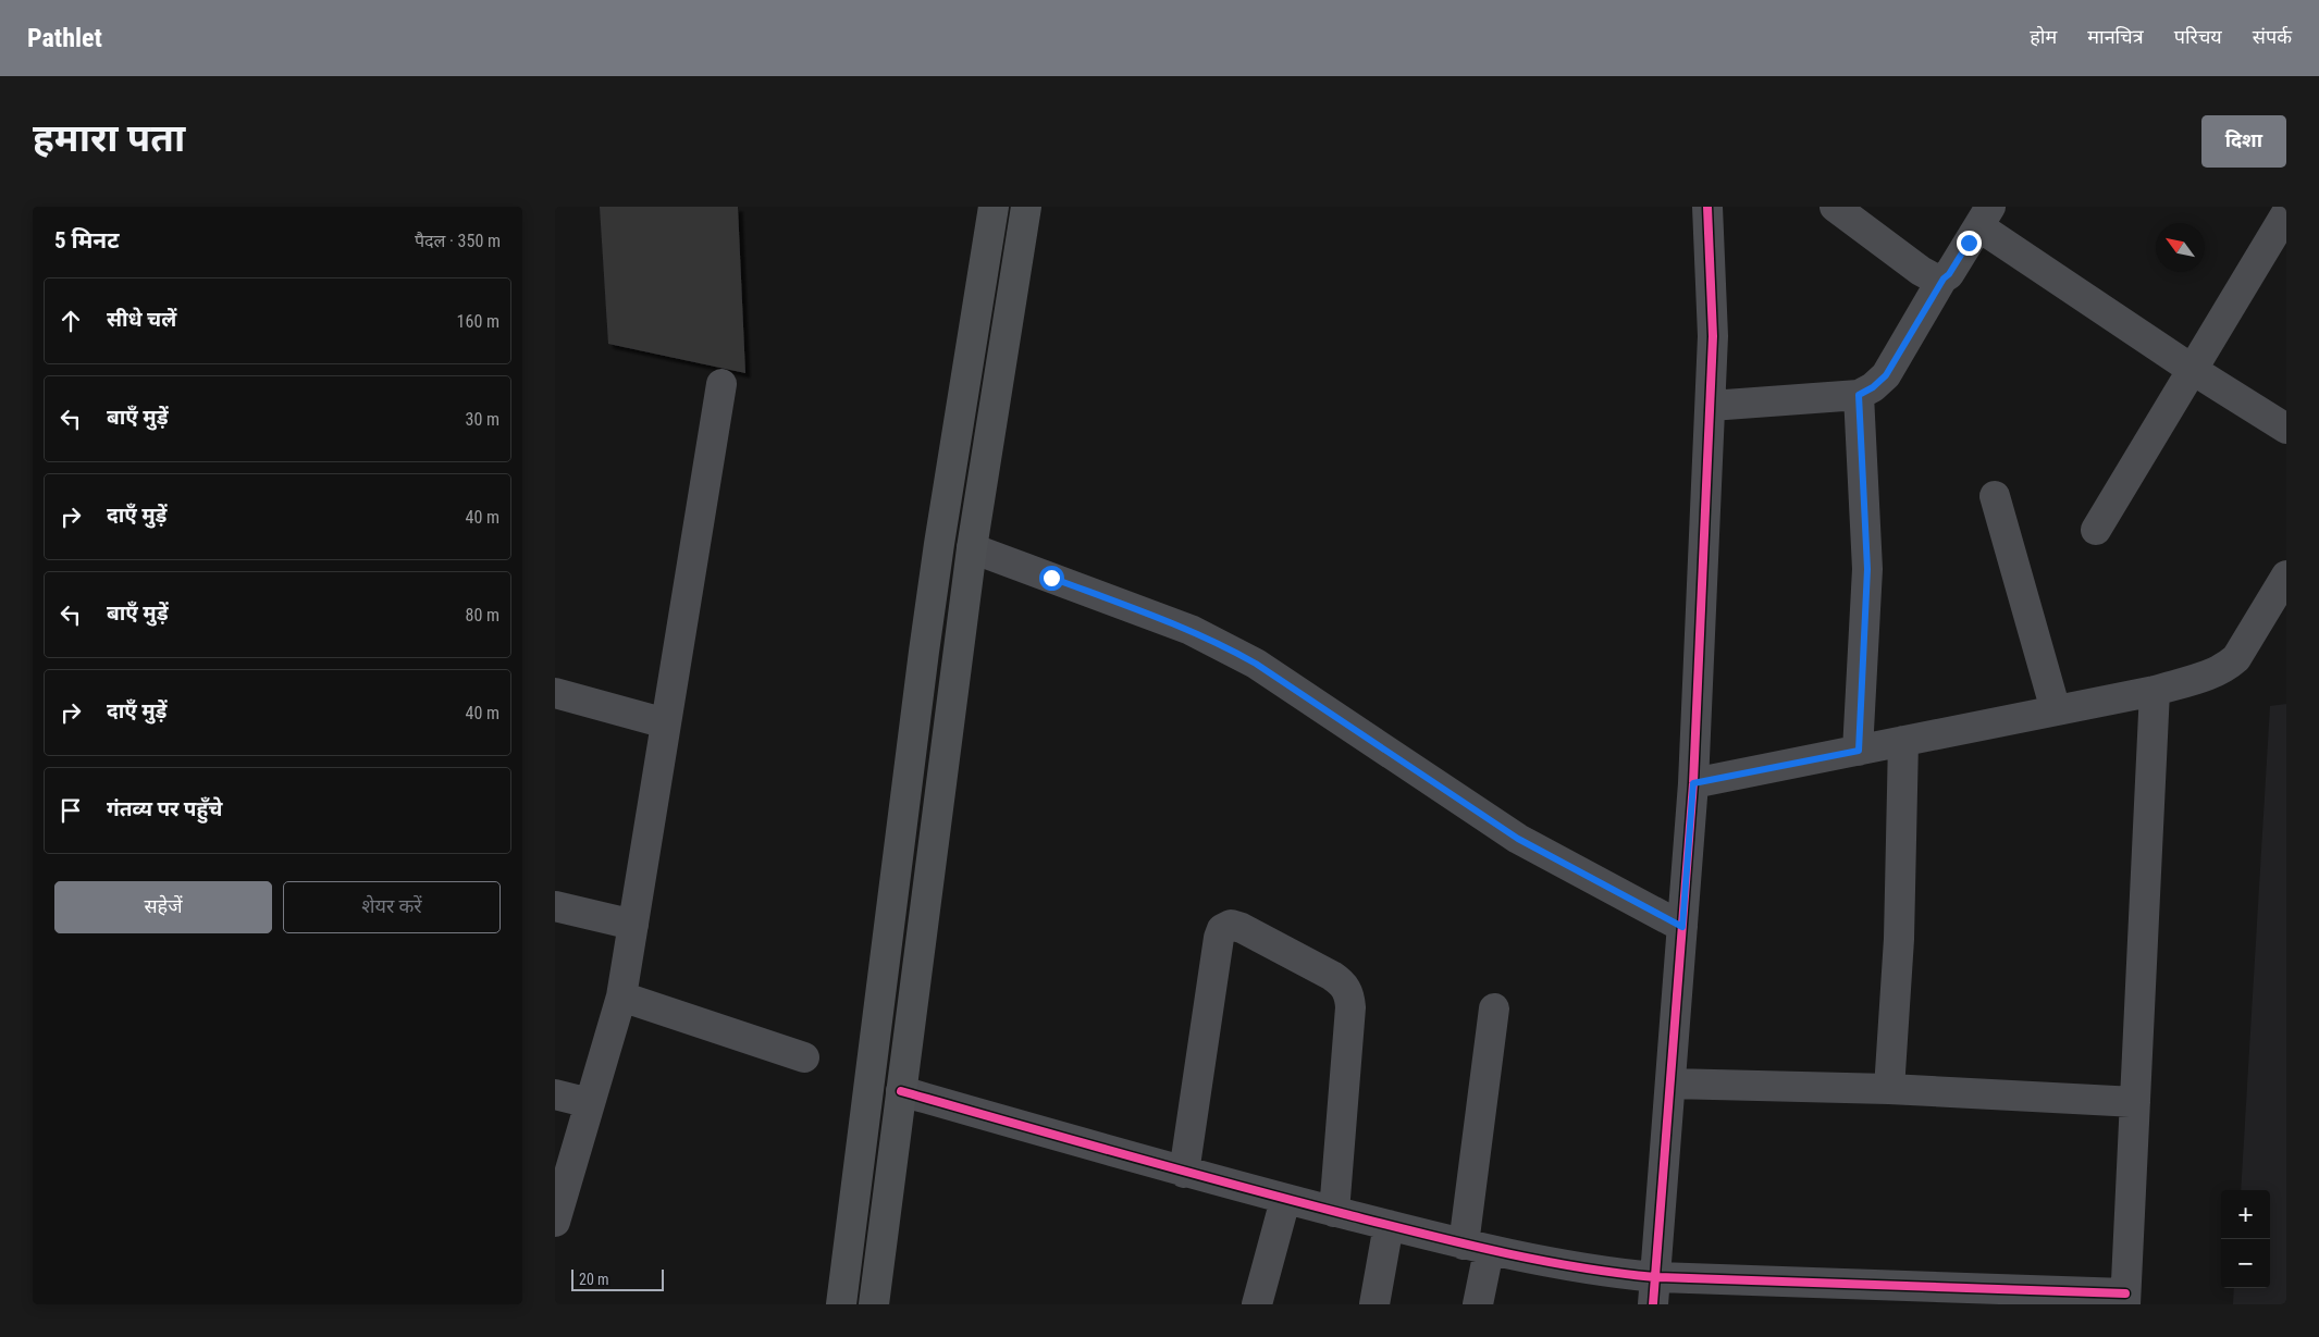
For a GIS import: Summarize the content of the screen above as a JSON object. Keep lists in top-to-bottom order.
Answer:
{
  "scale_bar": "20 m",
  "north": "top left",
  "page": {
    "header": "Pathlet",
    "nav": [
      "होम",
      "मानचित्र",
      "परिचय",
      "संपर्क"
    ],
    "buttons": [
      "दिशा",
      ["सहेजें", "शेयर करें"]
    ],
    "title": "हमारा पता",
    "heading": ["5 मिनट", "पैदल · 350 m"],
    "list": [
      ["सीधे चलें", "160 m"],
      ["बाएँ मुड़ें", "30 m"],
      ["दाएँ मुड़ें", "40 m"],
      ["बाएँ मुड़ें", "80 m"],
      ["दाएँ मुड़ें", "40 m"],
      "गंतव्य पर पहुँचे"
    ],
    "map_buttons": ["+", "−"],
    "scale": "20 m"
  }
}
